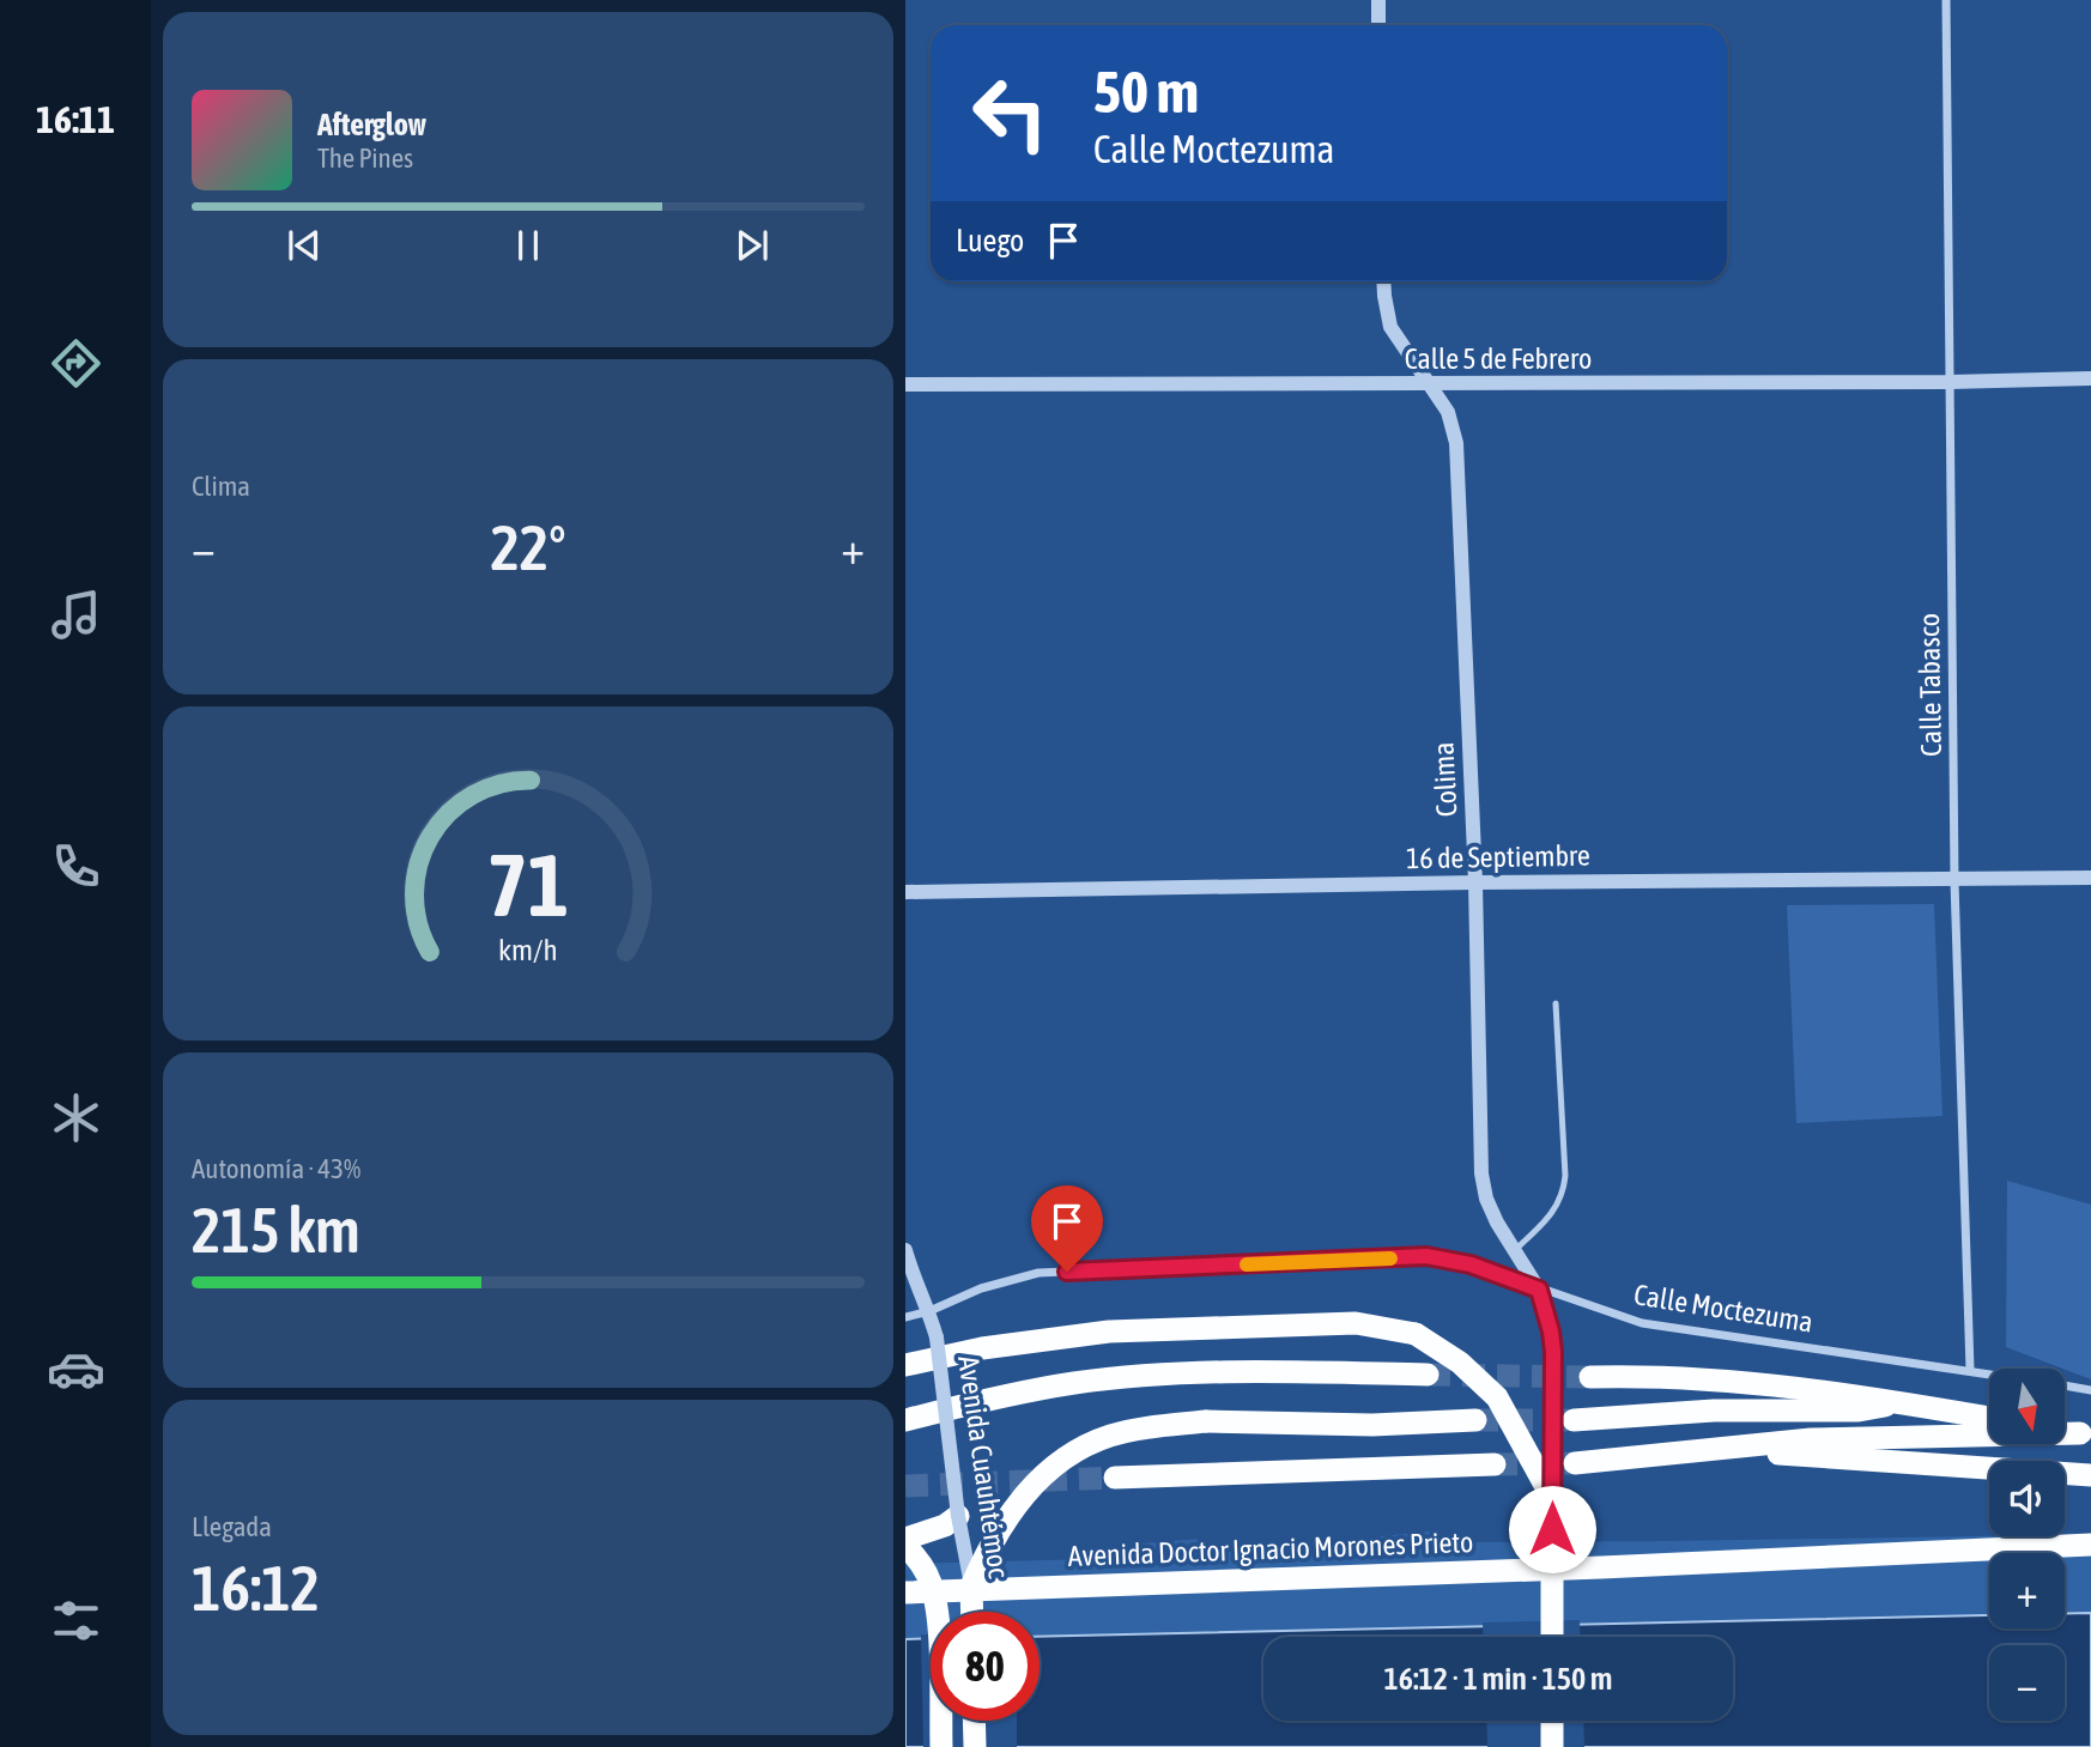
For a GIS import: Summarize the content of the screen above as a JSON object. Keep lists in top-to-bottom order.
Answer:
{
  "streets": {
    "highway": ["Avenida Cuauhtémoc", "Avenida Doctor Ignacio Morones Prieto"],
    "street": [
      "Calle 5 de Febrero",
      "Calle Tabasco",
      "Colima",
      "16 de Septiembre",
      "Calle Moctezuma"
    ]
  },
  "crossings": [
    ["Calle 5 de Febrero", "Calle Tabasco"],
    ["Calle 5 de Febrero", "Colima"],
    ["Calle Tabasco", "16 de Septiembre"],
    ["Calle Tabasco", "Calle Moctezuma"],
    ["Colima", "16 de Septiembre"],
    ["Colima", "Calle Moctezuma"],
    ["Calle Moctezuma", "Avenida Cuauhtémoc"]
  ],
  "north": "bottom",
  "page": {
    "tabs": "16:11",
    "turn": ["50 m", "Calle Moctezuma"],
    "song": ["Afterglow", "The Pines"],
    "then": "Luego",
    "tile": [
      "Clima",
      ["Autonomía · 43%", "215 km"],
      ["Llegada", "16:12"]
    ],
    "heat": ["−", "22°", "+"],
    "map_buttons": ["+", "−"],
    "limit": "80",
    "trip": "16:12 · 1 min · 150 m",
    "gauge": ["71", "km/h"]
  }
}
